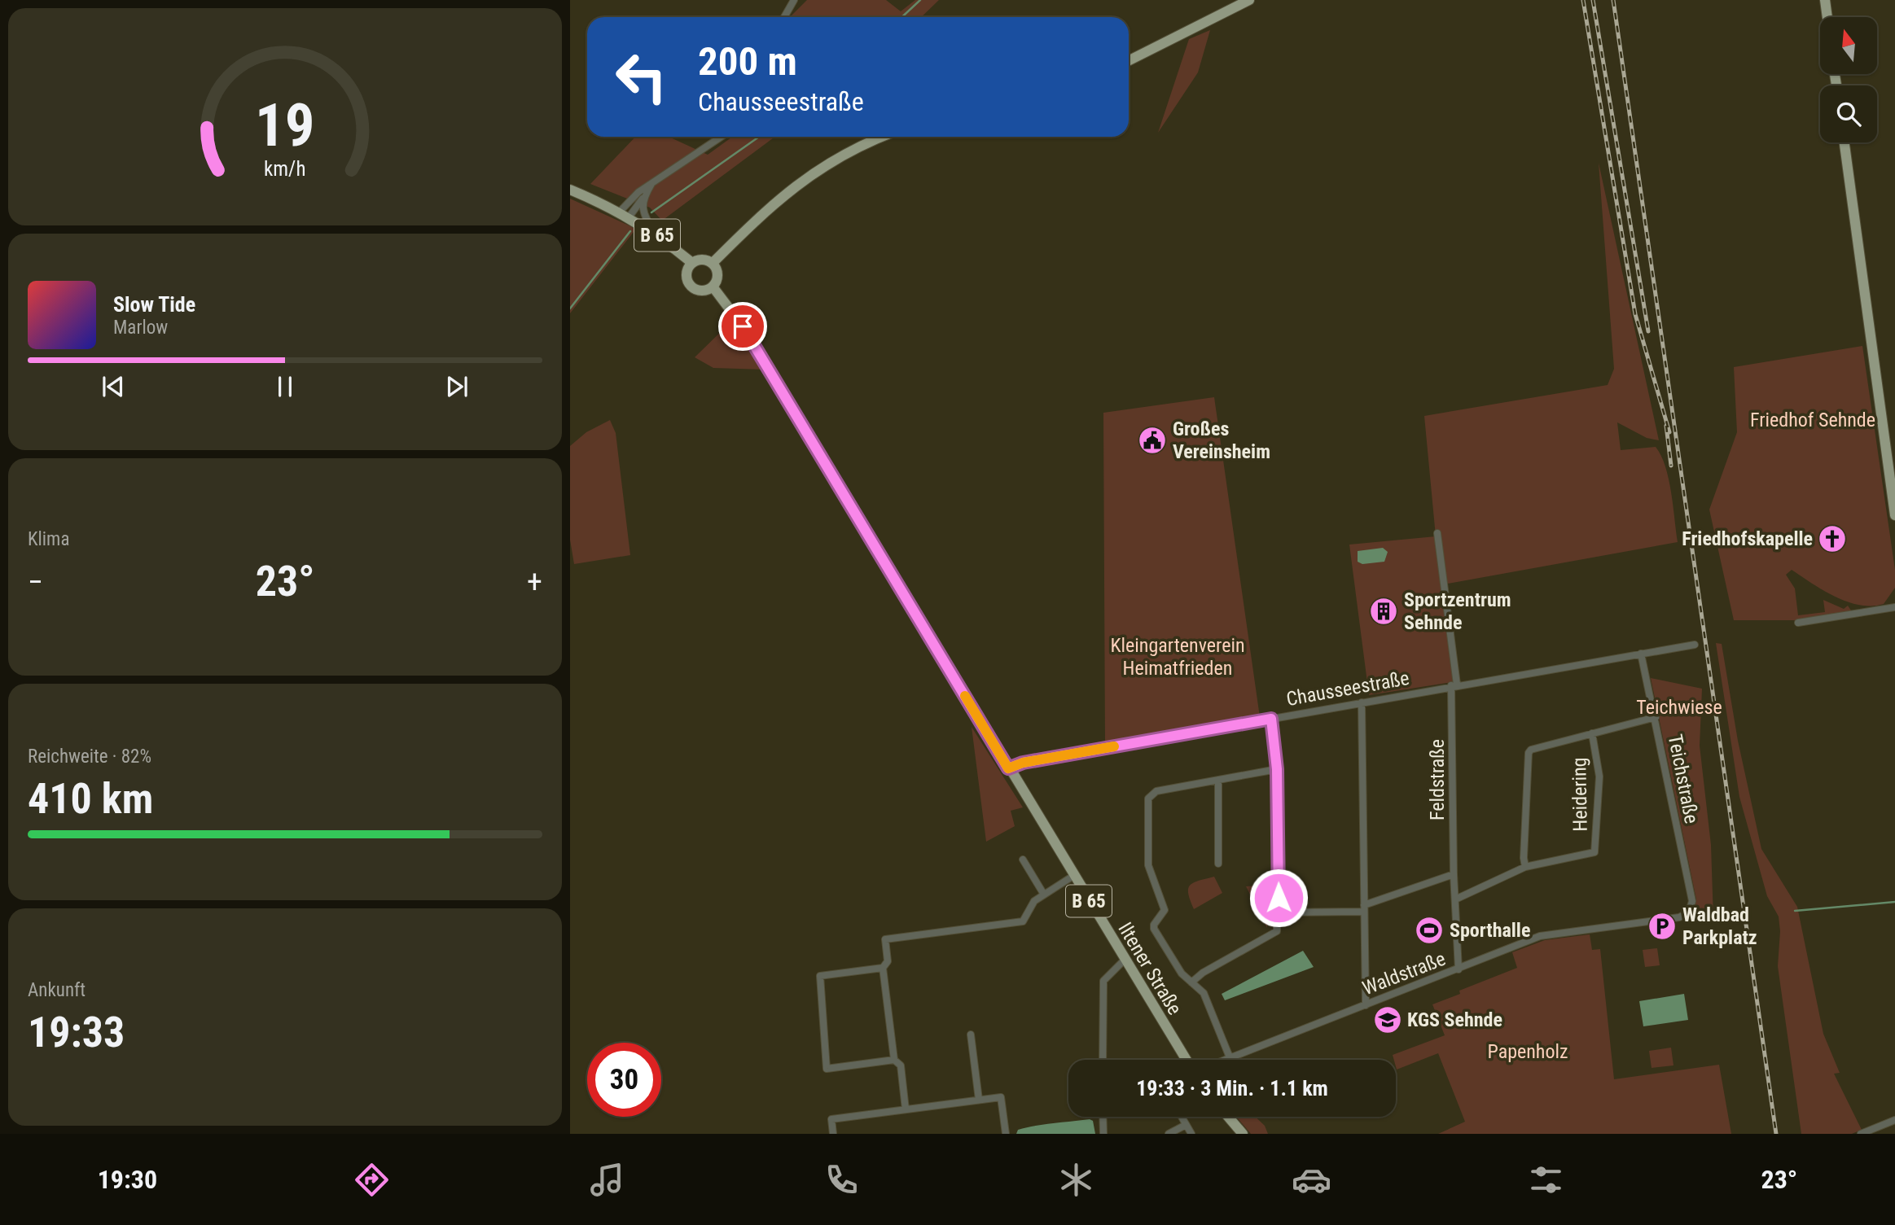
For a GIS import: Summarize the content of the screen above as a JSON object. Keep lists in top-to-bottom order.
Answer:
{
  "streets": {
    "main road": ["B 65", "Iltener Straße"],
    "street": [
      "Chausseestraße",
      "Teichstraße",
      "Feldstraße",
      "Heidering",
      "Waldstraße"
    ]
  },
  "crossings": [
    ["B 65", "Chausseestraße"],
    ["B 65", "Iltener Straße"],
    ["Chausseestraße", "Teichstraße"],
    ["Chausseestraße", "Feldstraße"],
    ["Chausseestraße", "Iltener Straße"],
    ["Teichstraße", "Heidering"],
    ["Teichstraße", "Waldstraße"],
    ["Feldstraße", "Heidering"],
    ["Feldstraße", "Waldstraße"]
  ],
  "parks": [
    "Friedhof Sehnde",
    "Kleingartenverein Heimatfrieden",
    "Teichwiese",
    "Papenholz"
  ],
  "places": {
    "public building": ["Großes Vereinsheim"],
    "church": ["Friedhofskapelle"],
    "building": ["Sportzentrum Sehnde"],
    "parking": ["Waldbad Parkplatz"],
    "sports": ["Sporthalle"],
    "school or university": ["KGS Sehnde"]
  },
  "north": "top",
  "page": {
    "turn": ["200 m", "Chausseestraße"],
    "song": ["Slow Tide", "Marlow"],
    "tile": [
      "Klima",
      ["Reichweite · 82%", "410 km"],
      ["Ankunft", "19:33"]
    ],
    "heat": ["−", "23°", "+"],
    "limit": "30",
    "trip": "19:33 · 3 Min. · 1.1 km",
    "tabs": ["19:30", "23°"],
    "gauge": ["19", "km/h"]
  }
}
